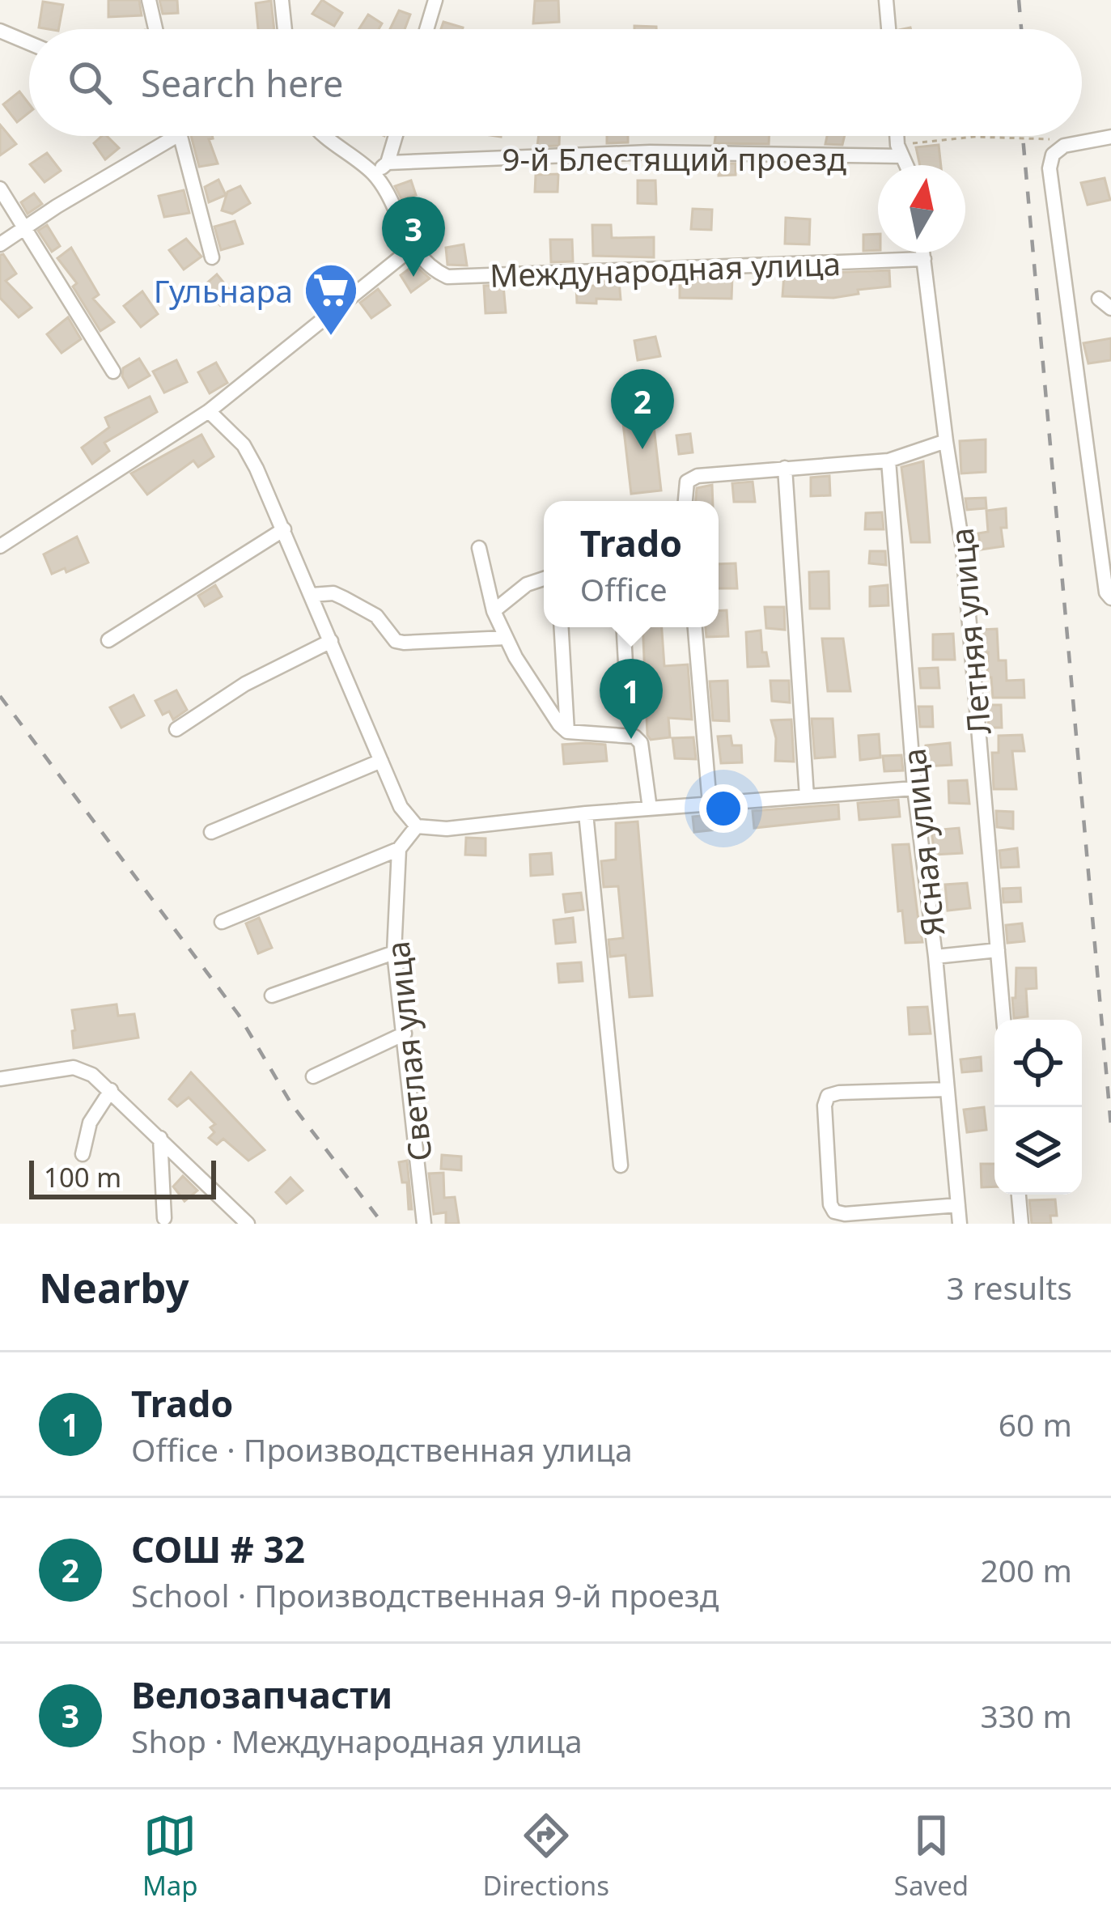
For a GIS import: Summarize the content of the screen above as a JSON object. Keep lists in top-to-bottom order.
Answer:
{
  "streets": {
    "street": [
      "9-й Блестящий проезд",
      "Международная улица",
      "Летняя улица",
      "Ясная улица",
      "Светлая улица"
    ]
  },
  "crossings": [
    ["Международная улица", "Летняя улица"]
  ],
  "places": {
    "supermarket": ["Гульнара"]
  },
  "scale_bar": "100 m",
  "north": "top",
  "page": {
    "search": "Search here",
    "pins": ["3", "2", "1"],
    "popup": ["Trado", "Office"],
    "scale": "100 m",
    "heading": ["Nearby", "3 results"],
    "list": [
      {
        "mark": "1",
        "name": "Trado",
        "note": "Office · Производственная улица",
        "value": "60 m"
      },
      {
        "mark": "2",
        "name": "СОШ # 32",
        "note": "School · Производственная 9-й проезд",
        "value": "200 m"
      },
      {
        "mark": "3",
        "name": "Велозапчасти",
        "note": "Shop · Международная улица",
        "value": "330 m"
      }
    ],
    "nav": ["Map", "Directions", "Saved"]
  }
}
